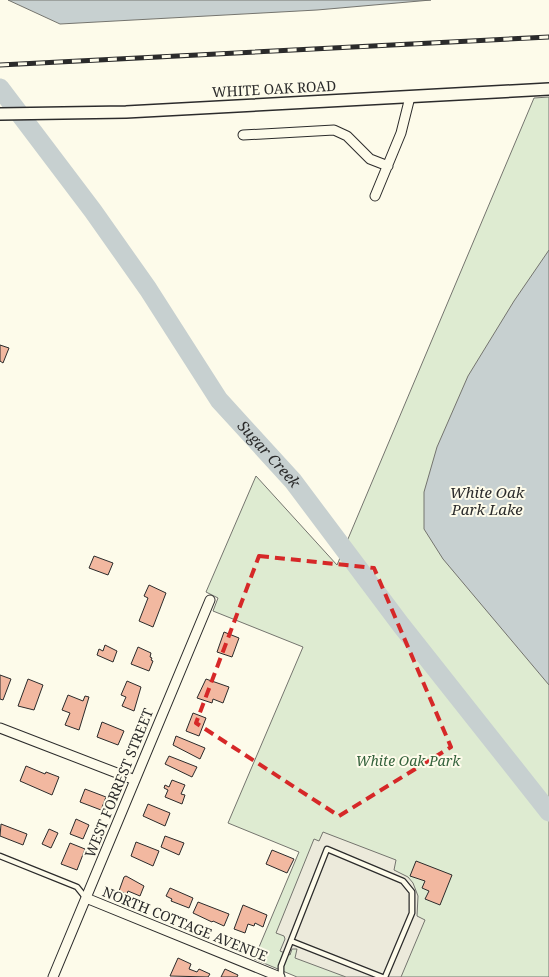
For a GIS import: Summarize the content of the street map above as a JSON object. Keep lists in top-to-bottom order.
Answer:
{
  "streets": {
    "street": ["WHITE OAK ROAD", "WEST FORREST STREET", "NORTH COTTAGE AVENUE"]
  },
  "crossings": [
    ["WEST FORREST STREET", "NORTH COTTAGE AVENUE"]
  ],
  "water": ["Sugar Creek", "White Oak Park Lake"],
  "parks": ["White Oak Park"]
}
